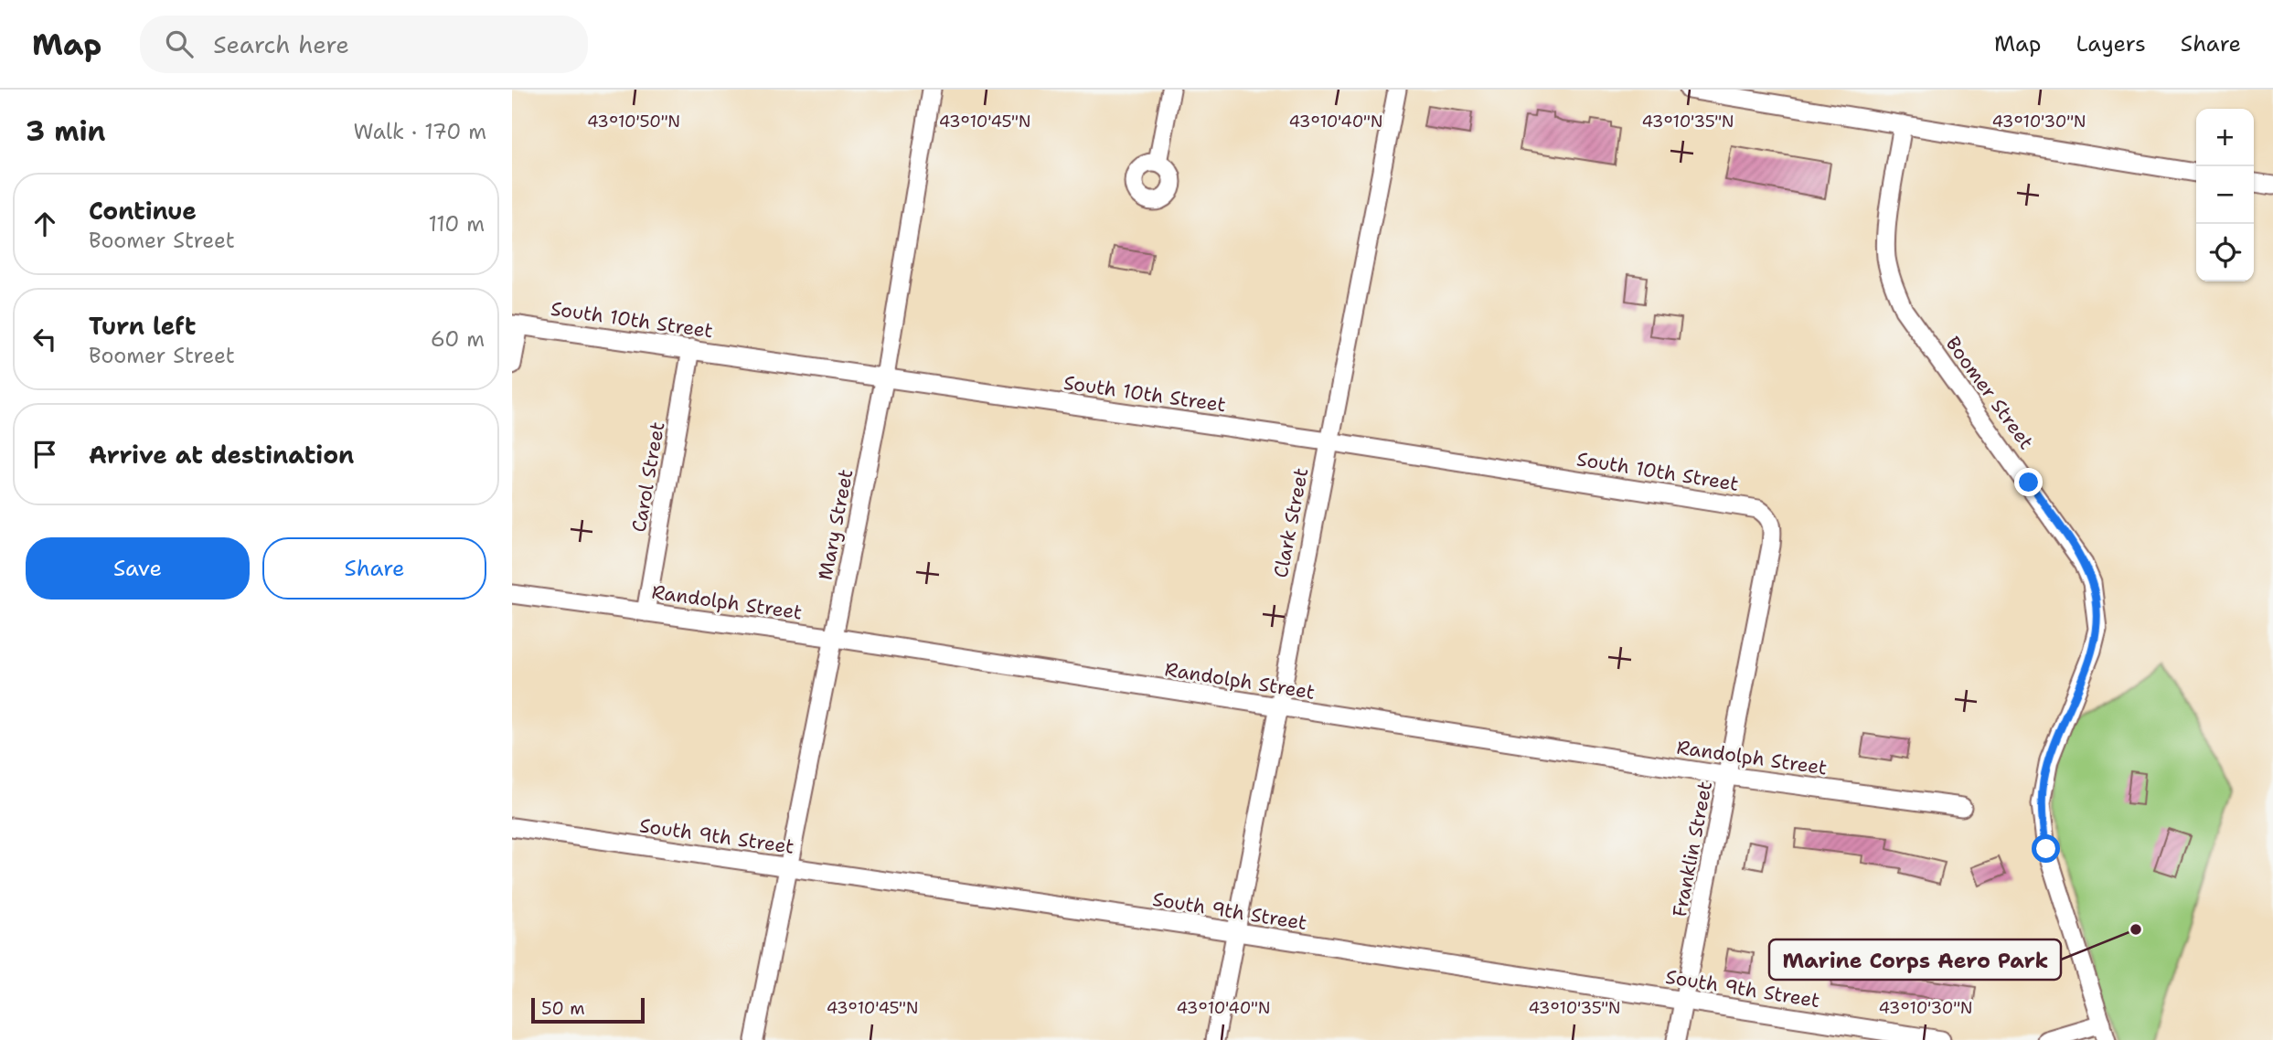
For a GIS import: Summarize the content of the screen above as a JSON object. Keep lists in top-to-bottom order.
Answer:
{
  "streets": {
    "street": [
      "South 10th Street",
      "Boomer Street",
      "Carol Street",
      "Clark Street",
      "Mary Street",
      "Randolph Street",
      "South 9th Street",
      "Franklin Street"
    ]
  },
  "crossings": [
    ["South 10th Street", "Carol Street"],
    ["South 10th Street", "Clark Street"],
    ["South 10th Street", "Mary Street"],
    ["South 10th Street", "Franklin Street"],
    ["Carol Street", "Randolph Street"],
    ["Clark Street", "Randolph Street"],
    ["Clark Street", "South 9th Street"],
    ["Mary Street", "Randolph Street"],
    ["Mary Street", "South 9th Street"],
    ["Randolph Street", "Franklin Street"],
    ["South 9th Street", "Franklin Street"]
  ],
  "places": ["Marine Corps Aero Park"],
  "scale_bar": "50 m",
  "page": {
    "header": "Map",
    "search": "Search here",
    "nav": ["Map", "Layers", "Share"],
    "heading": ["3 min", "Walk · 170 m"],
    "map_buttons": ["+", "−"],
    "list": [
      ["Continue", "Boomer Street", "110 m"],
      ["Turn left", "Boomer Street", "60 m"],
      "Arrive at destination"
    ],
    "buttons": ["Save", "Share"],
    "scale": "50 m"
  },
  "coordinates": [
    "43°10'50\"N",
    "43°10'45\"N",
    "43°10'40\"N",
    "43°10'35\"N",
    "43°10'30\"N"
  ]
}
